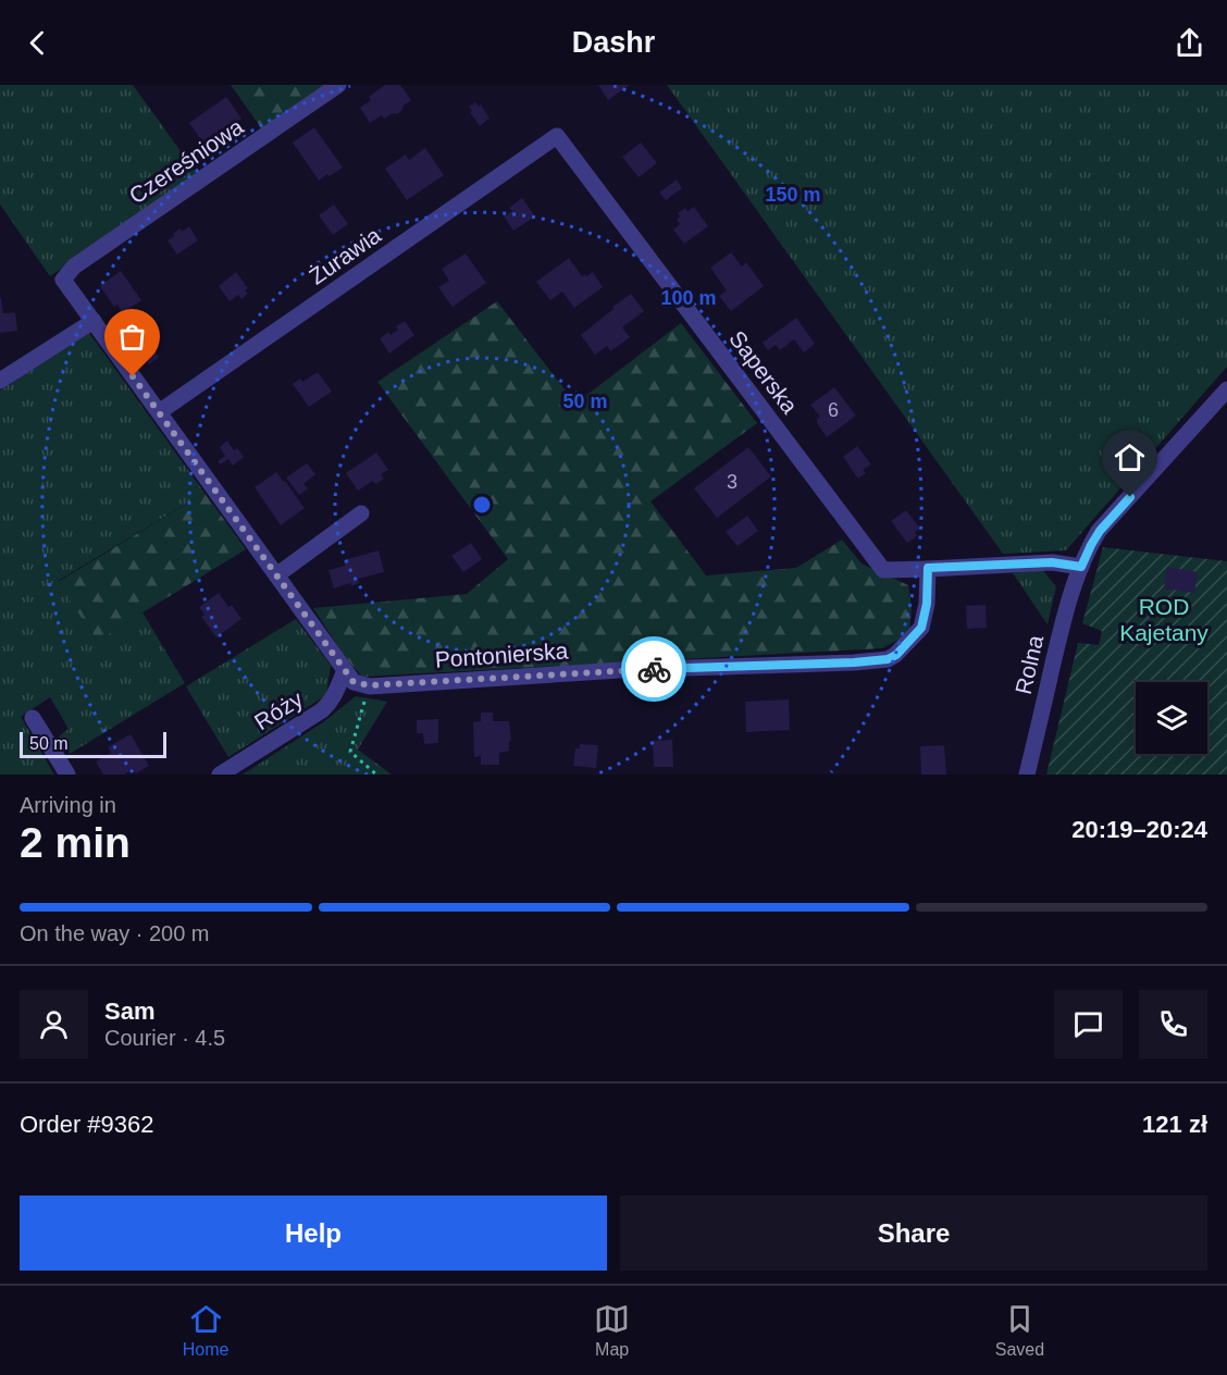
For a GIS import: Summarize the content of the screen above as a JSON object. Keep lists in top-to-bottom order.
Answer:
{
  "streets": {
    "street": [
      "Czereśniowa",
      "Żurawia",
      "Saperska",
      "Pontonierska",
      "Rolna",
      "Róży"
    ]
  },
  "crossings": [
    ["Żurawia", "Saperska"],
    ["Saperska", "Pontonierska"]
  ],
  "parks": ["ROD Kajetany"],
  "house_numbers": ["6", "3"],
  "scale_bar": "50 m",
  "page": {
    "header": "Dashr",
    "scale": "50 m",
    "heading": ["2 min", "Arriving in", "20:19–20:24"],
    "panel": [
      "Sam",
      "Courier · 4.5",
      "Order #9362",
      "121 zł"
    ],
    "bar": "On the way · 200 m",
    "buttons": ["Help", "Share"],
    "tabs": ["Home", "Map", "Saved"]
  },
  "rings": ["150 m", "100 m", "50 m"]
}
